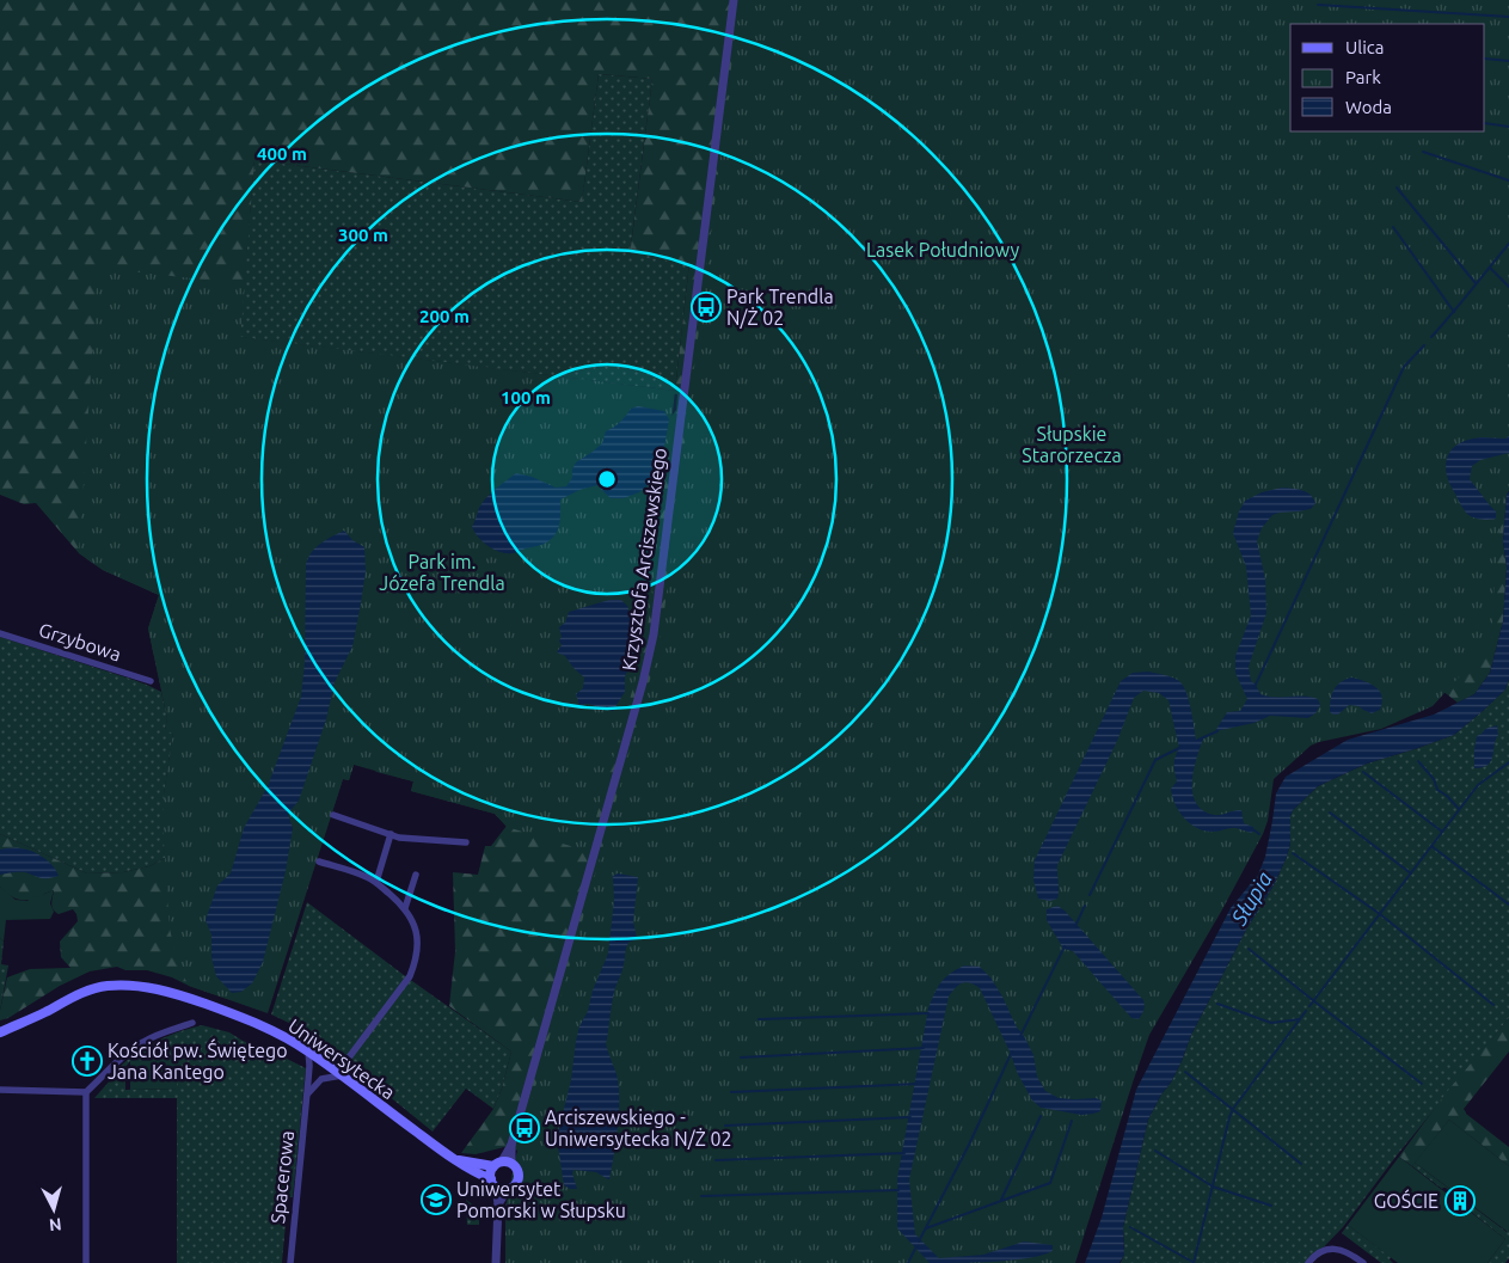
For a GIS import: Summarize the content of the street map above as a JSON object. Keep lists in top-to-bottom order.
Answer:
{
  "streets": {
    "main road": ["Uniwersytecka"],
    "street": ["Krzysztofa Arciszewskiego", "Grzybowa", "Spacerowa"]
  },
  "crossings": [
    ["Krzysztofa Arciszewskiego", "Uniwersytecka"],
    ["Uniwersytecka", "Spacerowa"]
  ],
  "water": ["Słupia"],
  "parks": ["Lasek Południowy", "Słupskie Starorzecza", "Park im. Józefa Trendla"],
  "places": {
    "bus stop": ["Park Trendla N/Ż 02", "Arciszewskiego - Uniwersytecka N/Ż 02"],
    "church": ["Kościół pw. Świętego Jana Kantego"],
    "school or university": ["Uniwersytet Pomorski w Słupsku"],
    "building": ["GOŚCIE"]
  },
  "legend": ["Ulica", "Park", "Woda"],
  "north": "bottom",
  "rings": [
    "400 m",
    "300 m",
    "200 m",
    "100 m"
  ]
}
